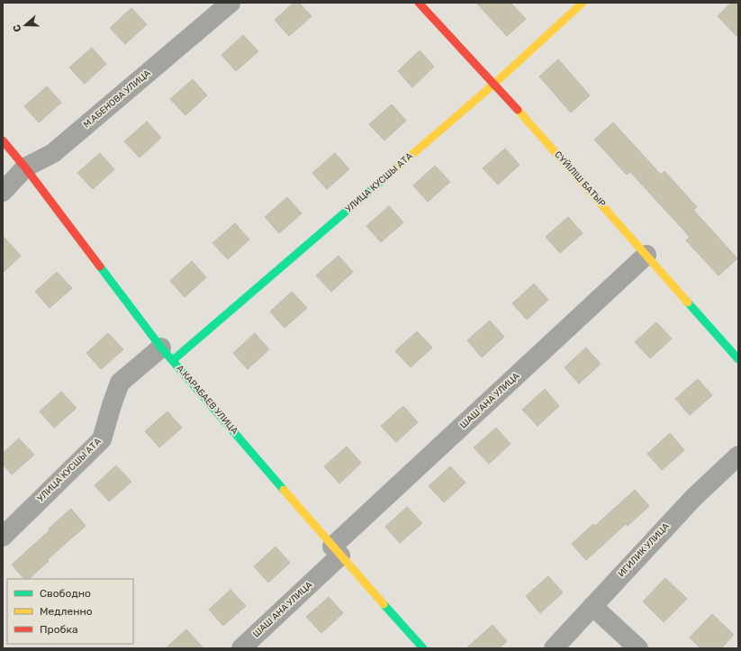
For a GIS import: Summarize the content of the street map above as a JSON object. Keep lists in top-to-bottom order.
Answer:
{
  "streets": {
    "street": [
      "М.АБЕНОВА УЛИЦА",
      "СҮЙІЛІШ БАТЫР",
      "УЛИЦА КУСШЫ АТА",
      "А.КАРАБАЕВ УЛИЦА",
      "ШАШ АНА УЛИЦА",
      "ИГИЛИК УЛИЦА"
    ]
  },
  "crossings": [
    ["М.АБЕНОВА УЛИЦА", "А.КАРАБАЕВ УЛИЦА"],
    ["СҮЙІЛІШ БАТЫР", "УЛИЦА КУСШЫ АТА"],
    ["СҮЙІЛІШ БАТЫР", "ШАШ АНА УЛИЦА"],
    ["УЛИЦА КУСШЫ АТА", "А.КАРАБАЕВ УЛИЦА"],
    ["А.КАРАБАЕВ УЛИЦА", "ШАШ АНА УЛИЦА"]
  ],
  "legend": ["Свободно", "Медленно", "Пробка"],
  "north": "left"
}
